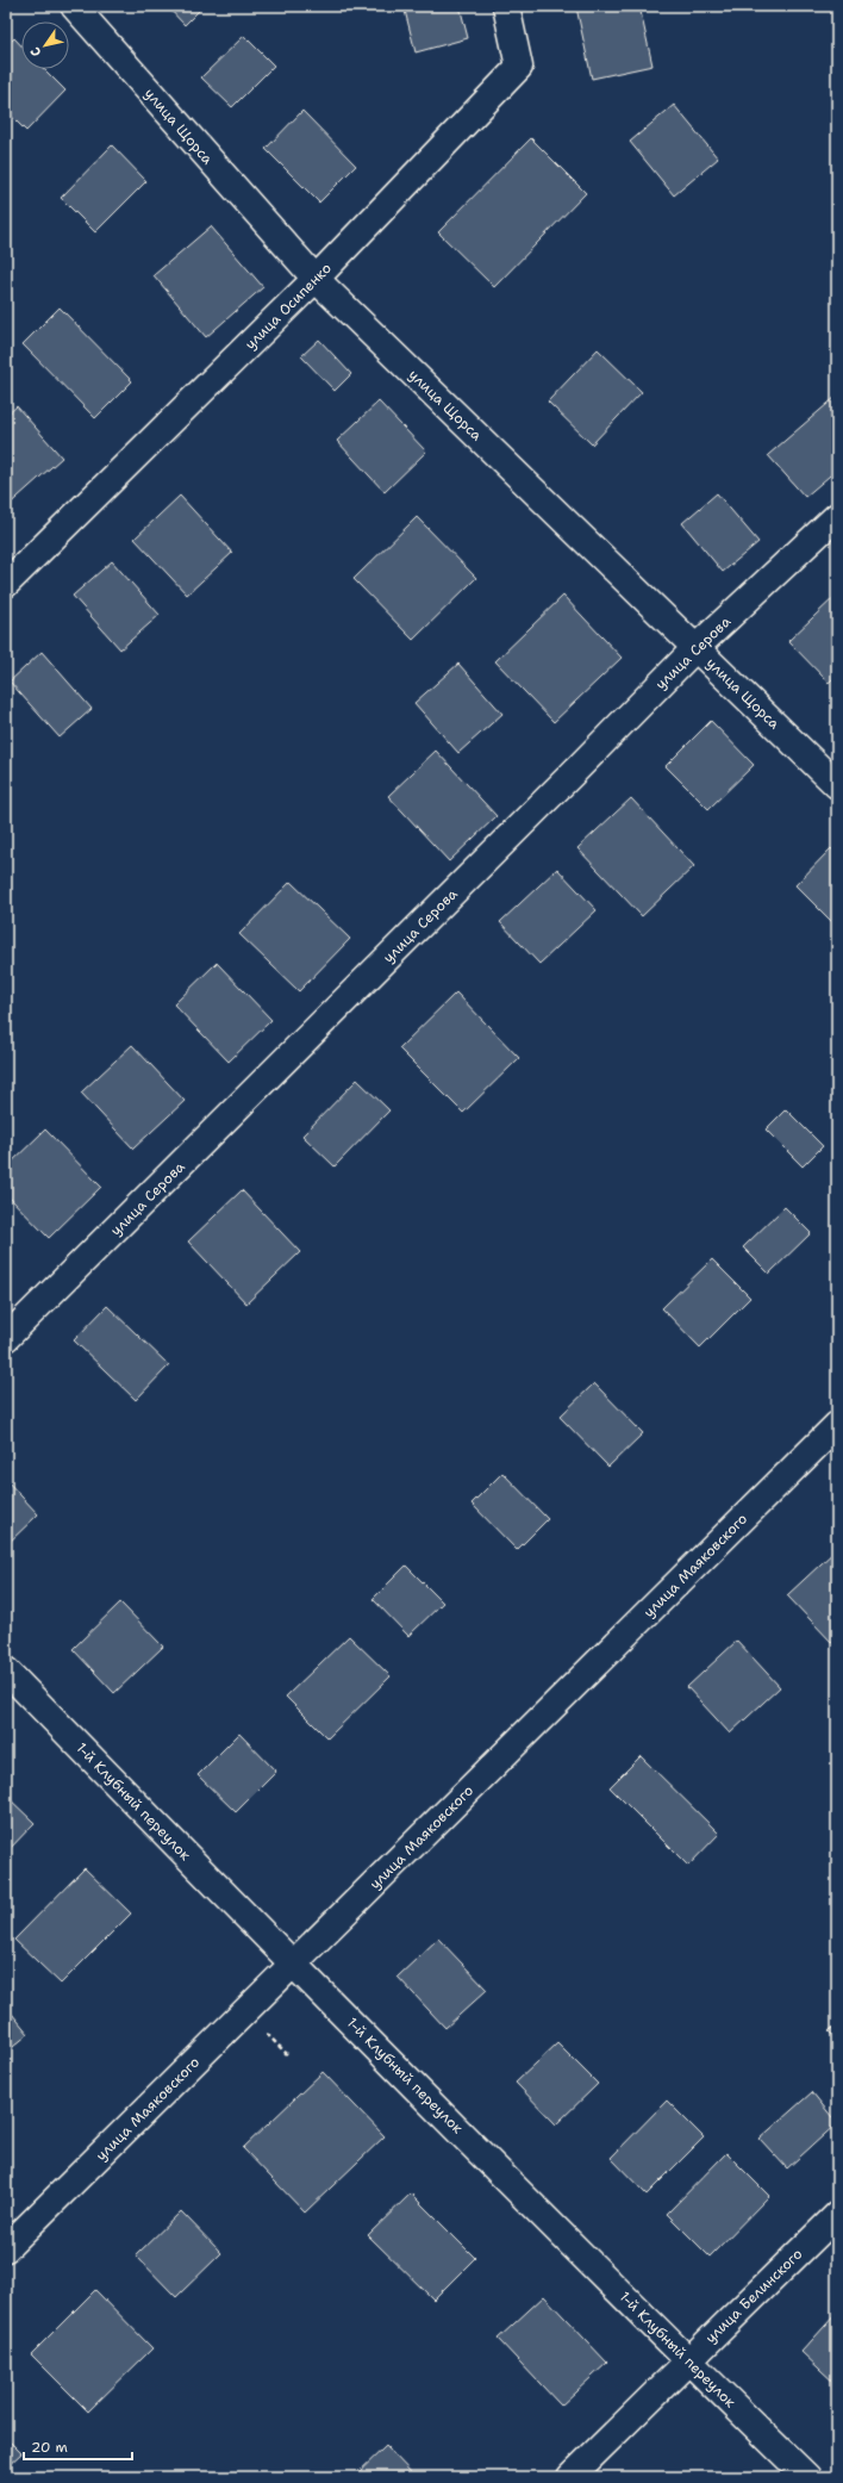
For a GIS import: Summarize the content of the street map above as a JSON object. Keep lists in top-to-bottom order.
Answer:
{
  "streets": {
    "street": [
      "улица Щорса",
      "улица Осипенко",
      "улица Серова",
      "улица Маяковского",
      "1-й Клубный переулок",
      "улица Белинского"
    ]
  },
  "crossings": [
    ["улица Щорса", "улица Осипенко"],
    ["улица Щорса", "улица Серова"],
    ["улица Маяковского", "1-й Клубный переулок"],
    ["1-й Клубный переулок", "улица Белинского"]
  ],
  "scale_bar": "20 m",
  "north": "bottom left"
}
